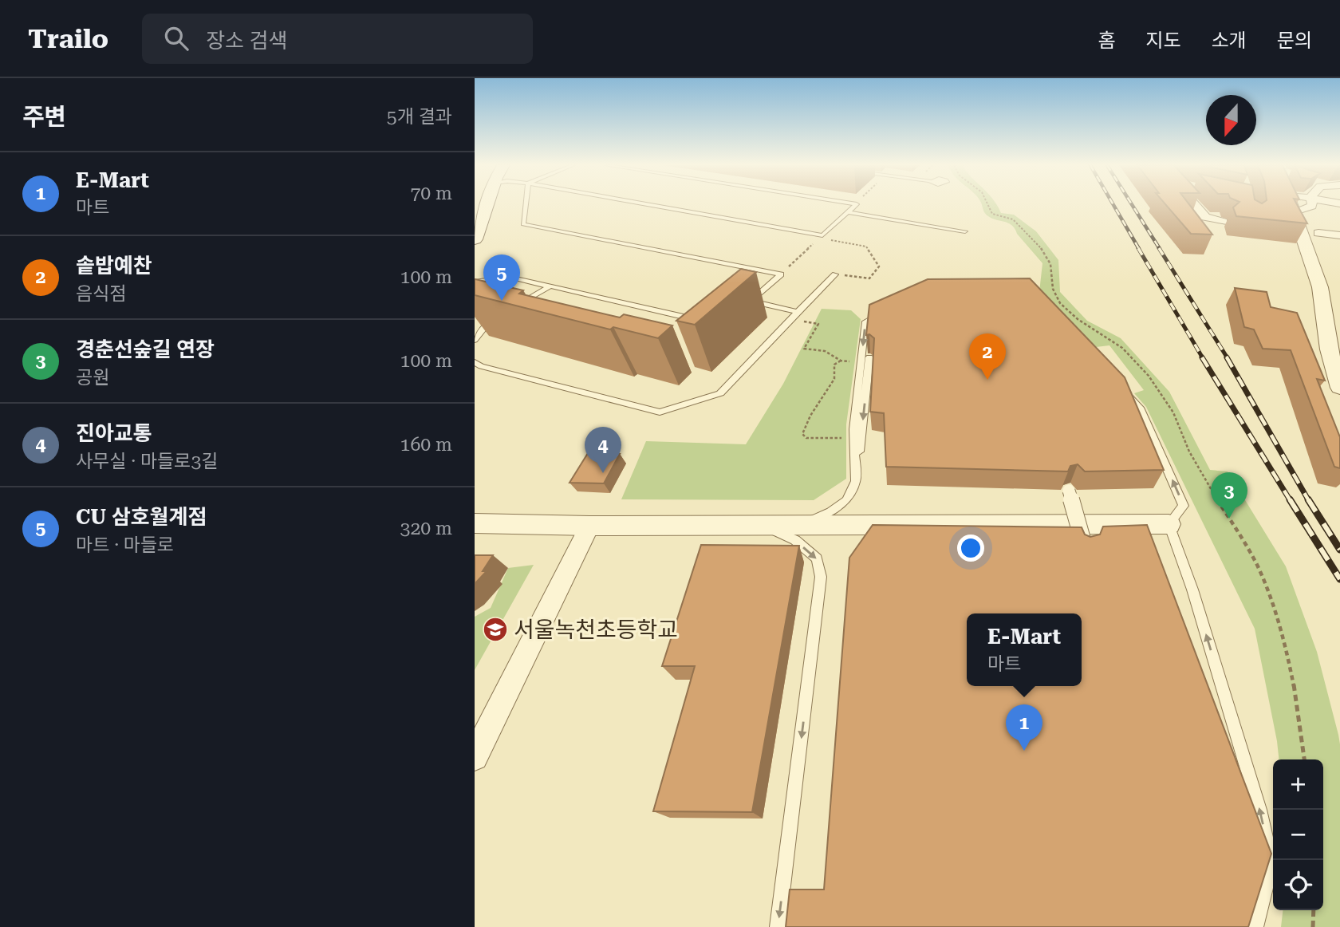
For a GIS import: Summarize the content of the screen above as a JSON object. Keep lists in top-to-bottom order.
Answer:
{
  "places": {
    "school or university": ["서울녹천초등학교"]
  },
  "north": "bottom",
  "page": {
    "header": "Trailo",
    "search": "장소 검색",
    "nav": [
      "홈",
      "지도",
      "소개",
      "문의"
    ],
    "heading": ["주변", "5개 결과"],
    "list": [
      {
        "mark": "1",
        "name": "E-Mart",
        "note": "마트",
        "value": "70 m"
      },
      {
        "mark": "2",
        "name": "솥밥예찬",
        "note": "음식점",
        "value": "100 m"
      },
      {
        "mark": "3",
        "name": "경춘선숲길 연장",
        "note": "공원",
        "value": "100 m"
      },
      {
        "mark": "4",
        "name": "진아교통",
        "note": "사무실 · 마들로3길",
        "value": "160 m"
      },
      {
        "mark": "5",
        "name": "CU 삼호월계점",
        "note": "마트 · 마들로",
        "value": "320 m"
      }
    ],
    "pins": [
      "5",
      "2",
      "4",
      "3",
      "1"
    ],
    "popup": ["E-Mart", "마트"],
    "map_buttons": ["+", "−"]
  }
}
